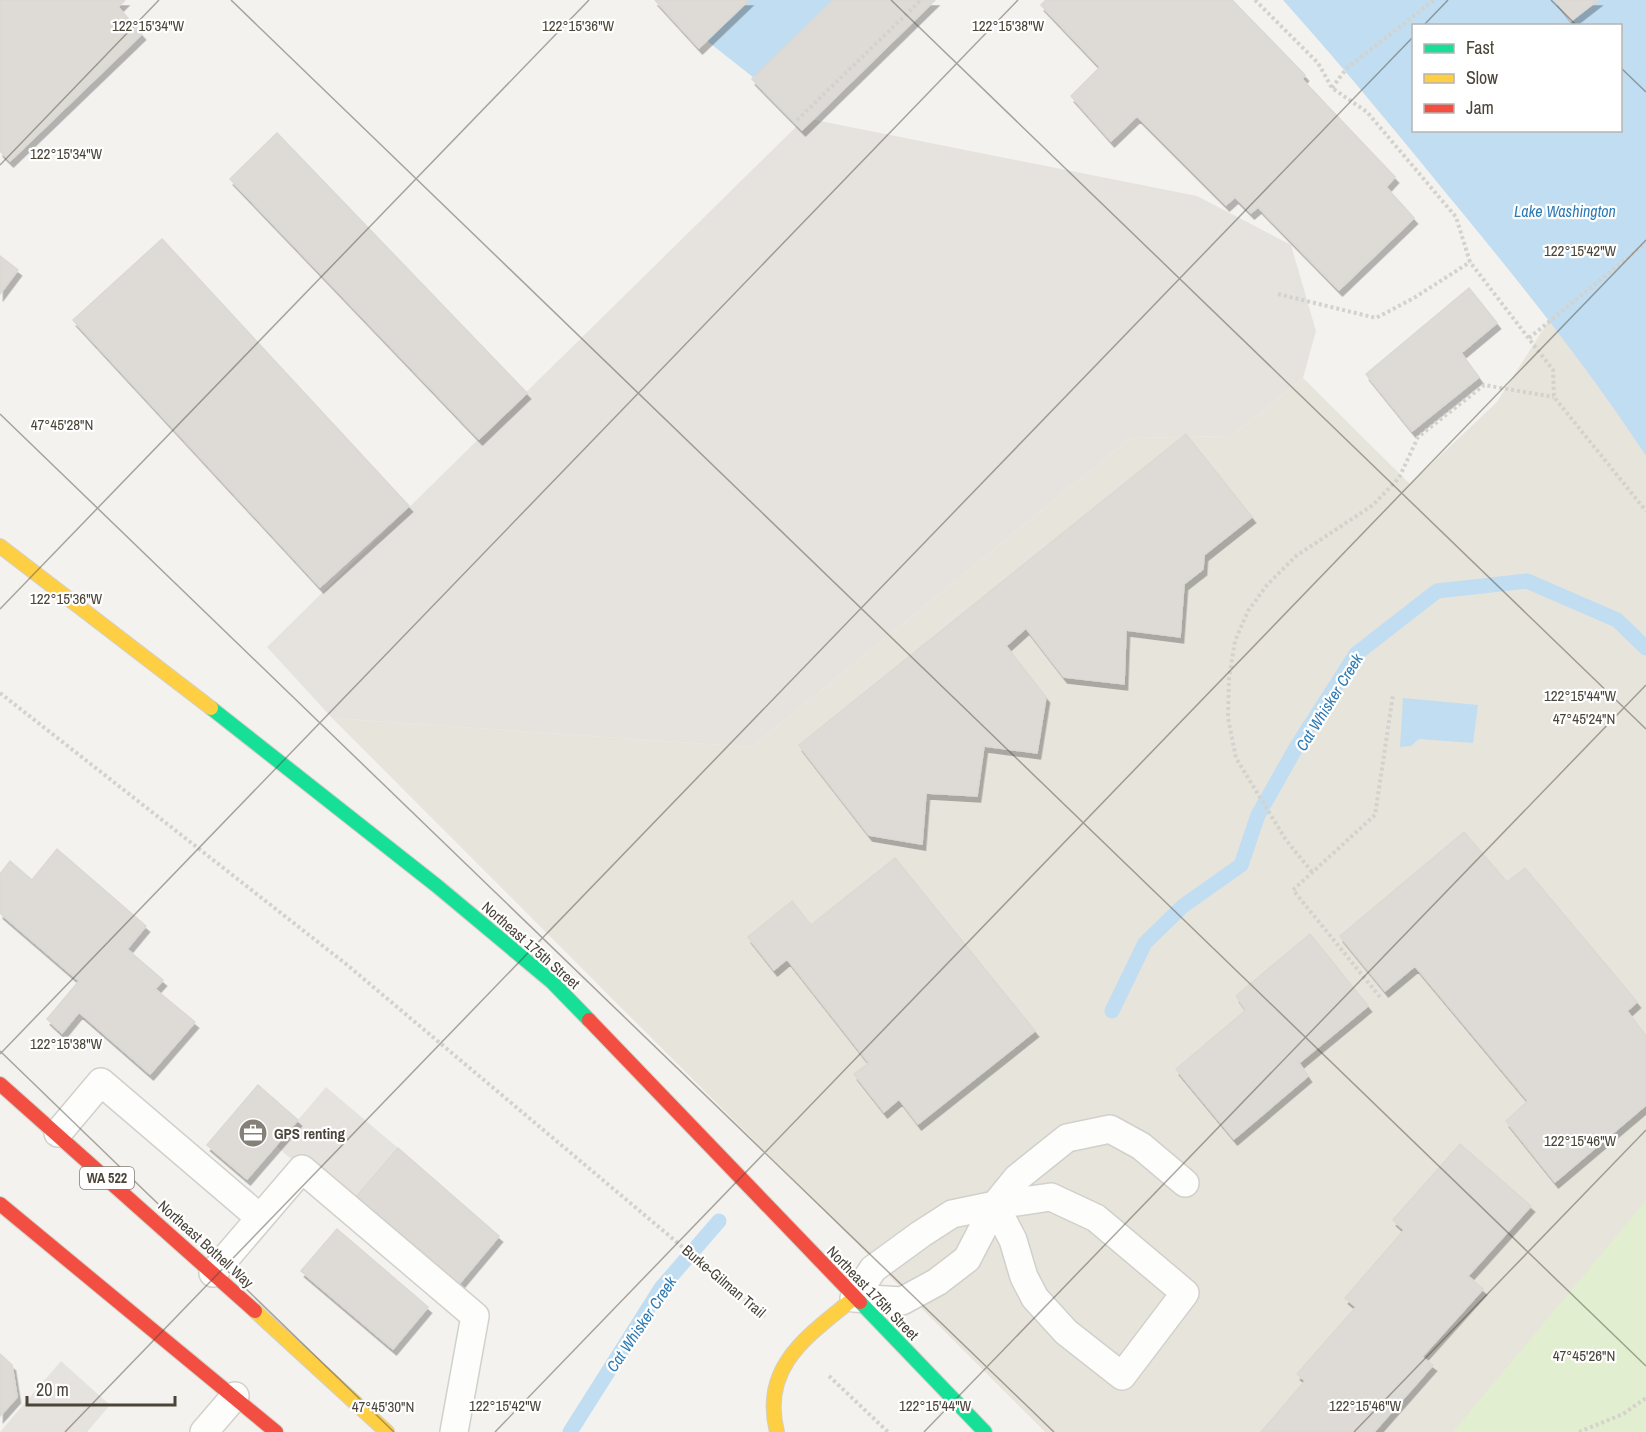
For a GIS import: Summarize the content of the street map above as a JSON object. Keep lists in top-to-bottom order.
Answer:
{
  "streets": {
    "street": ["Northeast 175th Street", "WA 522", "Northeast Bothell Way"],
    "path": ["Burke-Gilman Trail"]
  },
  "water": ["Lake Washington", "Cat Whisker Creek"],
  "places": {
    "office": ["GPS renting"]
  },
  "legend": ["Fast", "Slow", "Jam"],
  "scale_bar": "20 m",
  "coordinates": [
    "122°15'34\"W",
    "122°15'36\"W",
    "122°15'38\"W",
    "122°15'42\"W",
    "47°45'28\"N",
    "122°15'44\"W",
    "47°45'24\"N",
    "122°15'46\"W",
    "47°45'26\"N",
    "47°45'30\"N"
  ]
}
